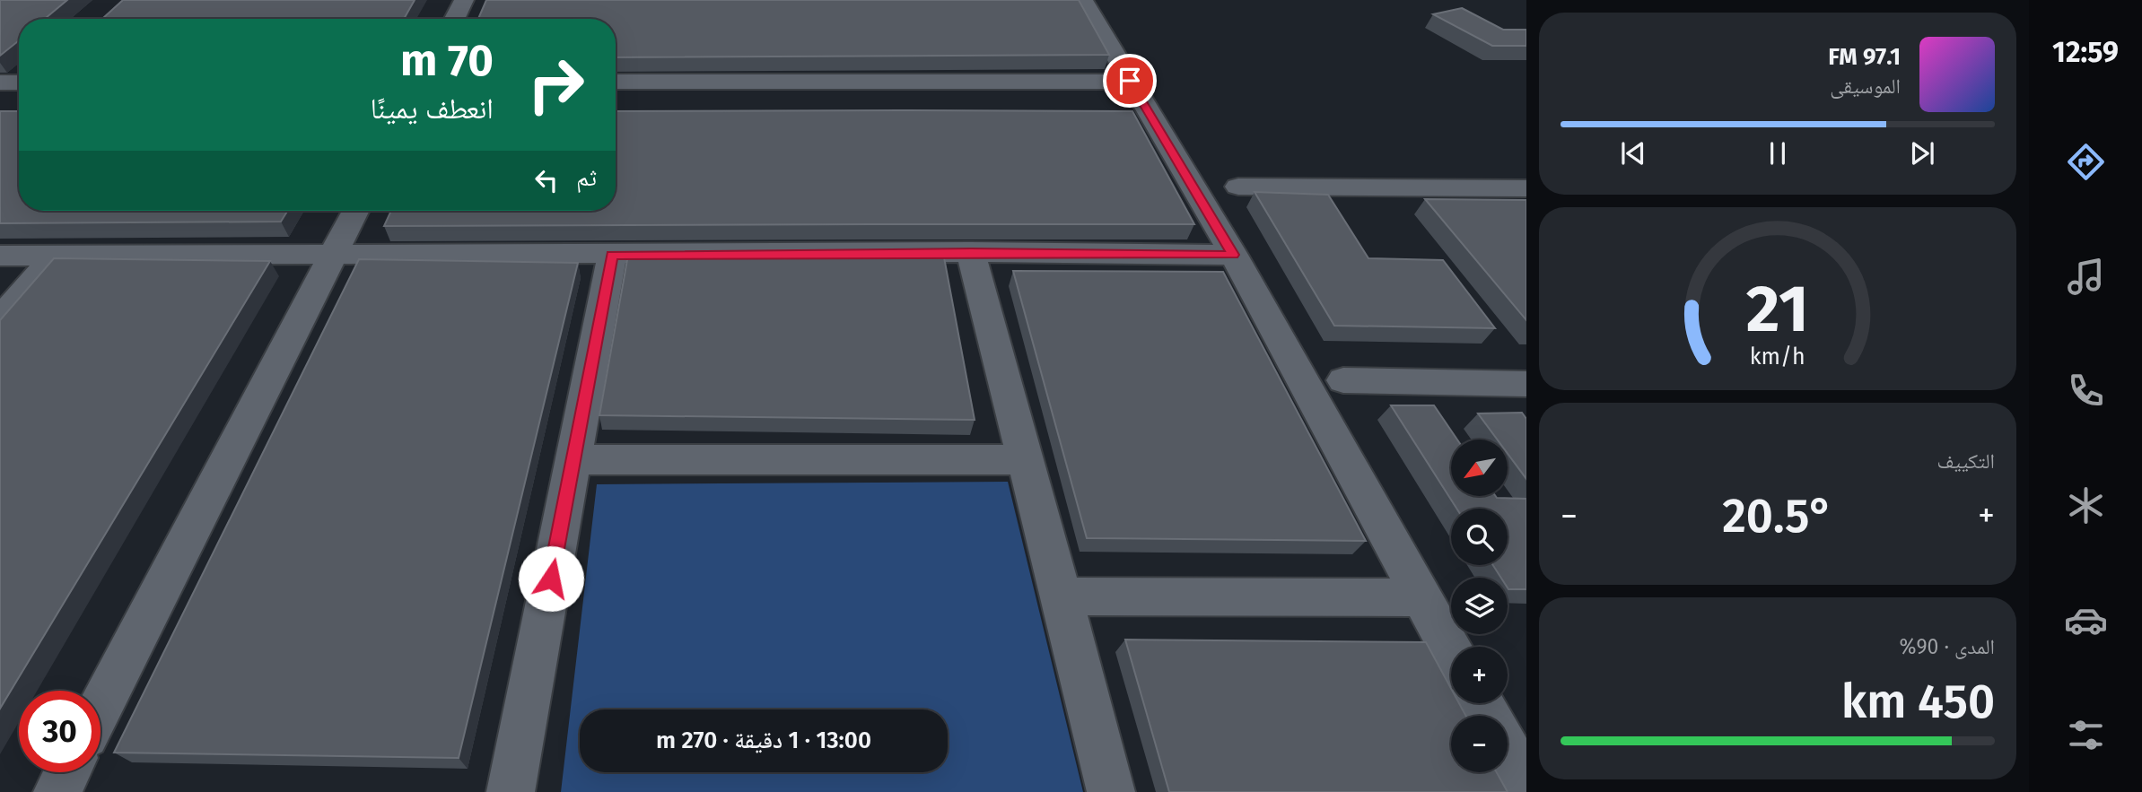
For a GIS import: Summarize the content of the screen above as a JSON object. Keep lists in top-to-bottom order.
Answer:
{
  "north": "bottom left",
  "page": {
    "tabs": "12:59",
    "turn": ["70 m", "انعطف يمينًا"],
    "song": ["97.1 FM", "الموسيقى"],
    "then": "ثم",
    "tile": [
      "التكييف",
      ["المدى · 90%", "450 km"]
    ],
    "map_buttons": ["+", "−"],
    "heat": ["−", "20.5°", "+"],
    "limit": "30",
    "trip": "13:00 · 1 دقيقة · 270 m",
    "gauge": ["21", "km/h"]
  }
}
